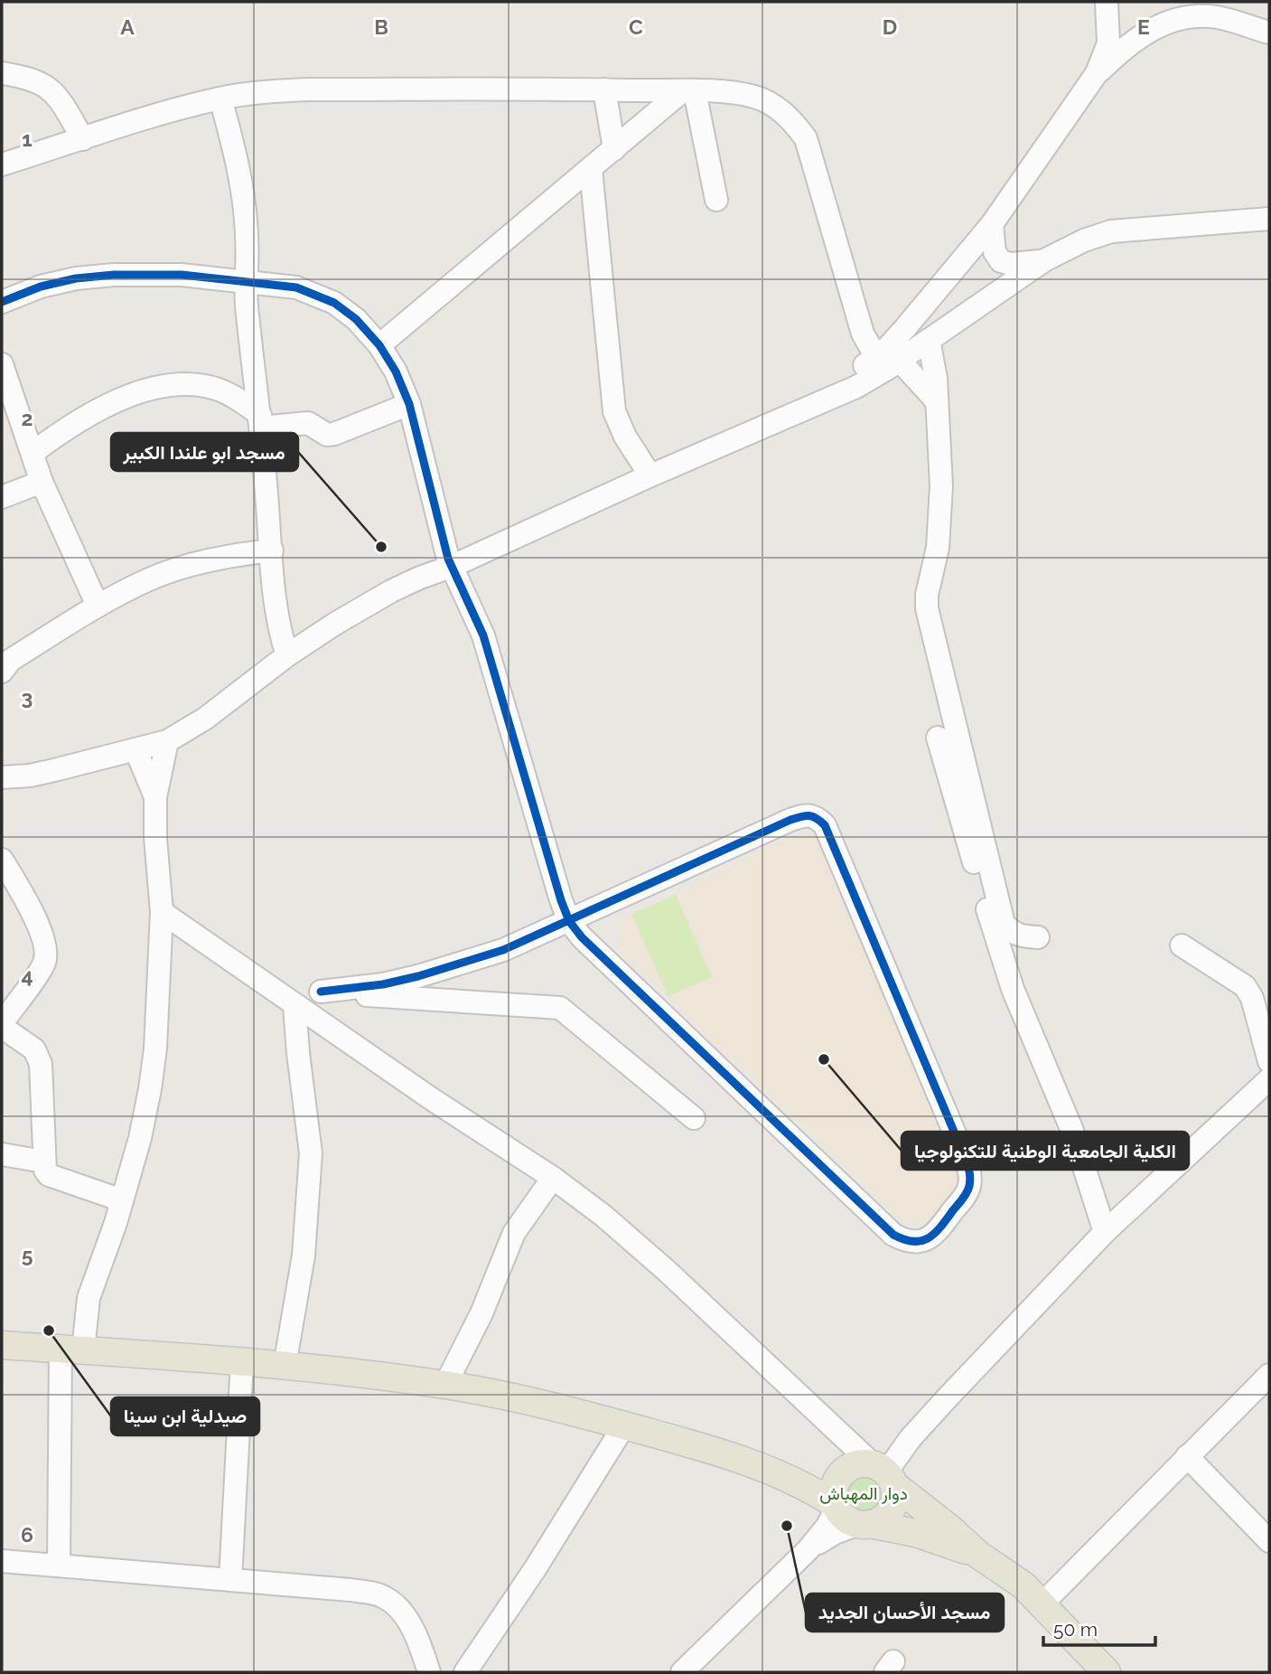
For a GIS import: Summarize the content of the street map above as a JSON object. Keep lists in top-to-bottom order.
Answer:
{
  "parks": ["دوار المهباش"],
  "places": [
    "مسجد ابو علندا الكبير",
    "الكلية الجامعية الوطنية للتكنولوجيا",
    "صيدلية ابن سينا",
    "مسجد الأحسان الجديد"
  ],
  "scale_bar": "50 m",
  "grid": {
    "columns": [
      "A",
      "B",
      "C",
      "D",
      "E"
    ],
    "rows": [
      "1",
      "2",
      "3",
      "4",
      "5",
      "6"
    ]
  }
}
